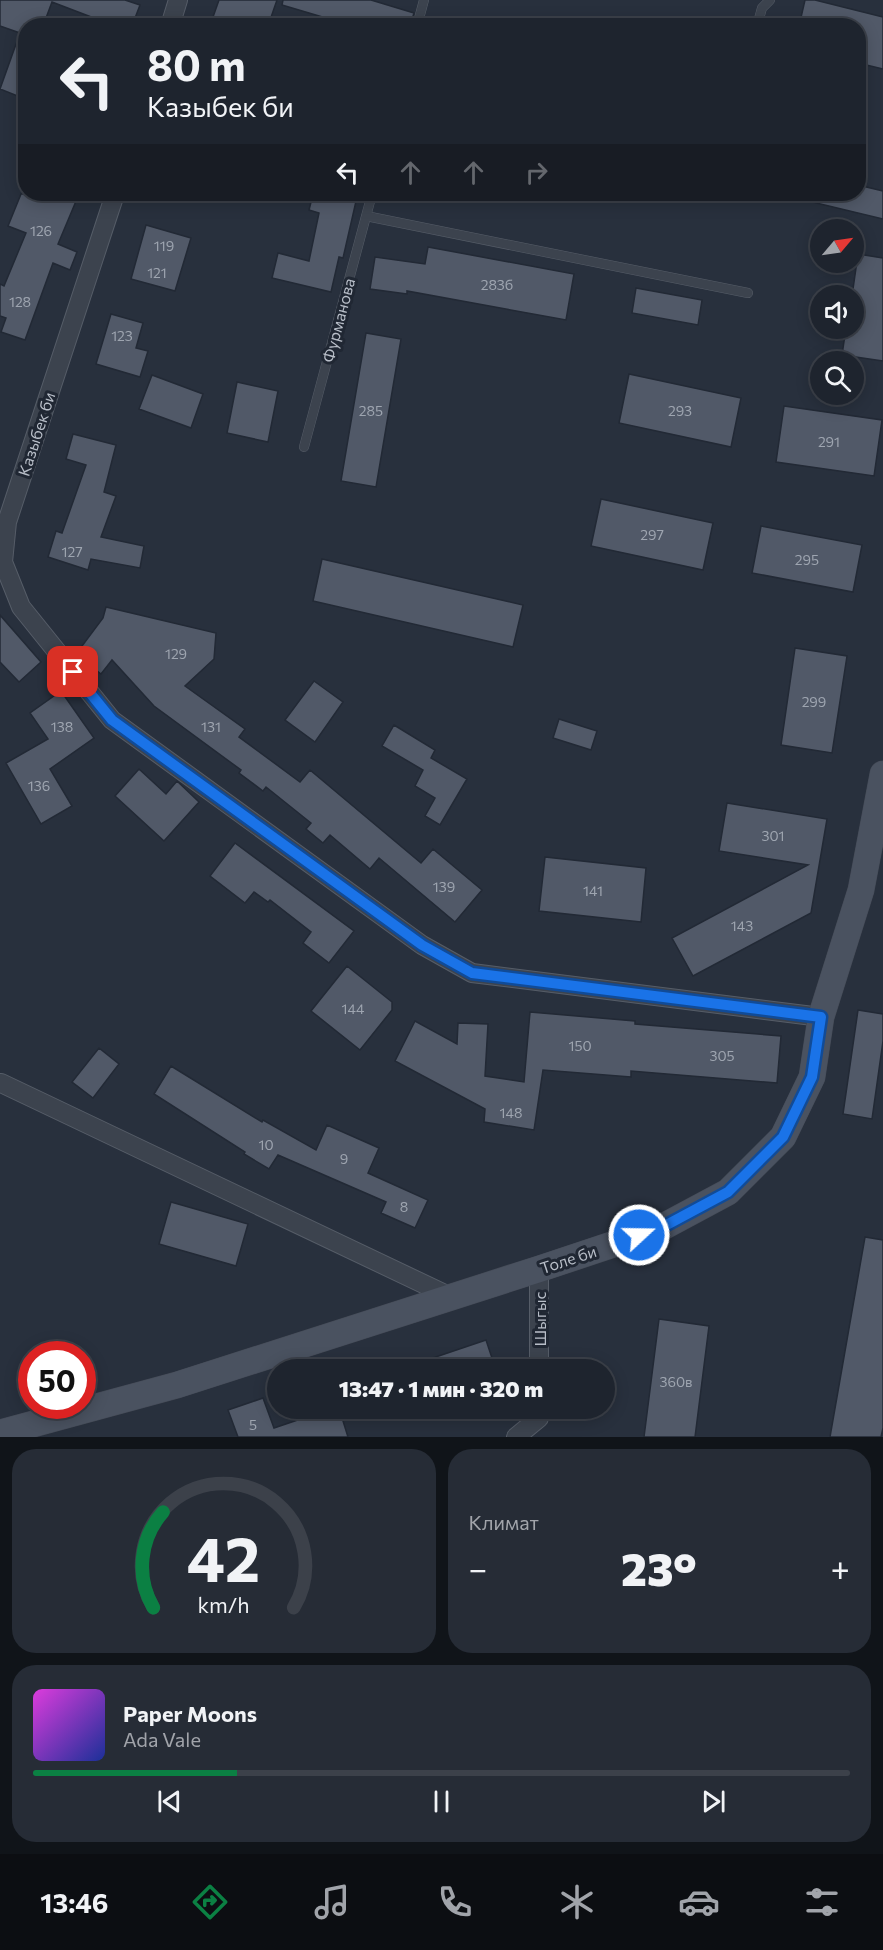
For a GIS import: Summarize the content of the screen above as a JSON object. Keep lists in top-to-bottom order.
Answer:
{
  "streets": {
    "main road": ["Толе би"],
    "street": ["Казыбек би", "Шыгыс"],
    "lane": ["Фурманова"]
  },
  "crossings": [
    ["Казыбек би", "Толе би"],
    ["Толе би", "Шыгыс"]
  ],
  "house_numbers": [
    "126",
    "119",
    "121",
    "283б",
    "128",
    "123",
    "285",
    "293",
    "291",
    "297",
    "127",
    "295",
    "129",
    "299",
    "138",
    "131",
    "136",
    "301",
    "139",
    "141",
    "143",
    "144",
    "150",
    "305",
    "148",
    "10",
    "9",
    "8",
    "360в",
    "5"
  ],
  "north": "top right",
  "page": {
    "turn": ["80 m", "Казыбек би"],
    "limit": "50",
    "trip": "13:47 · 1 мин · 320 m",
    "tile": "Климат",
    "heat": ["−", "23°", "+"],
    "song": ["Paper Moons", "Ada Vale"],
    "tabs": "13:46",
    "gauge": ["42", "km/h"]
  }
}
